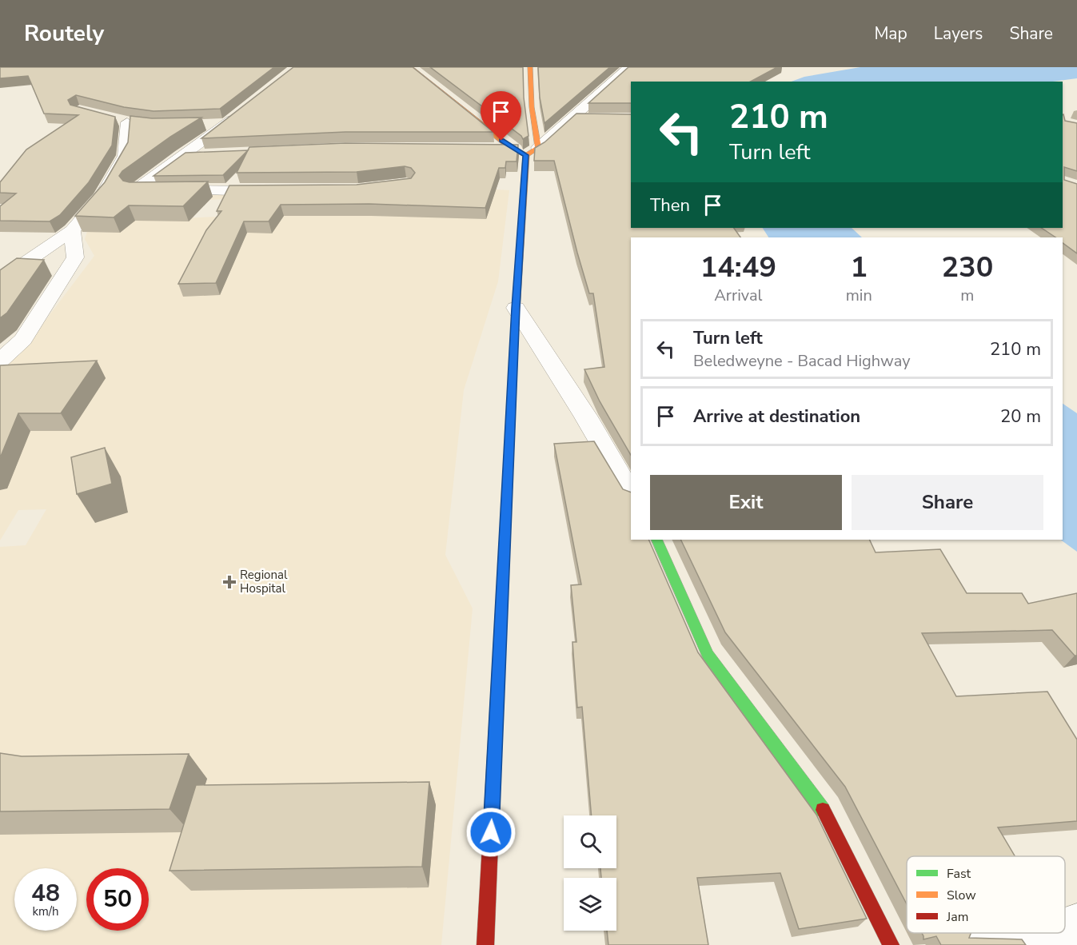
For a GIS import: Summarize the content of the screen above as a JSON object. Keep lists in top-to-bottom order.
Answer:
{
  "places": {
    "health": ["Regional Hospital"]
  },
  "legend": ["Fast", "Slow", "Jam"],
  "page": {
    "header": "Routely",
    "nav": ["Map", "Layers", "Share"],
    "turn": ["210 m", "Turn left"],
    "then": "Then",
    "eta": [
      "14:49",
      "Arrival",
      "1",
      "min",
      "230",
      "m"
    ],
    "list": [
      {
        "name": "Turn left",
        "note": "Beledweyne - Bacad Highway",
        "value": "210 m"
      },
      {
        "name": "Arrive at destination",
        "value": "20 m"
      }
    ],
    "buttons": ["Exit", "Share"],
    "speed": "48 km/h",
    "limit": "50"
  }
}
